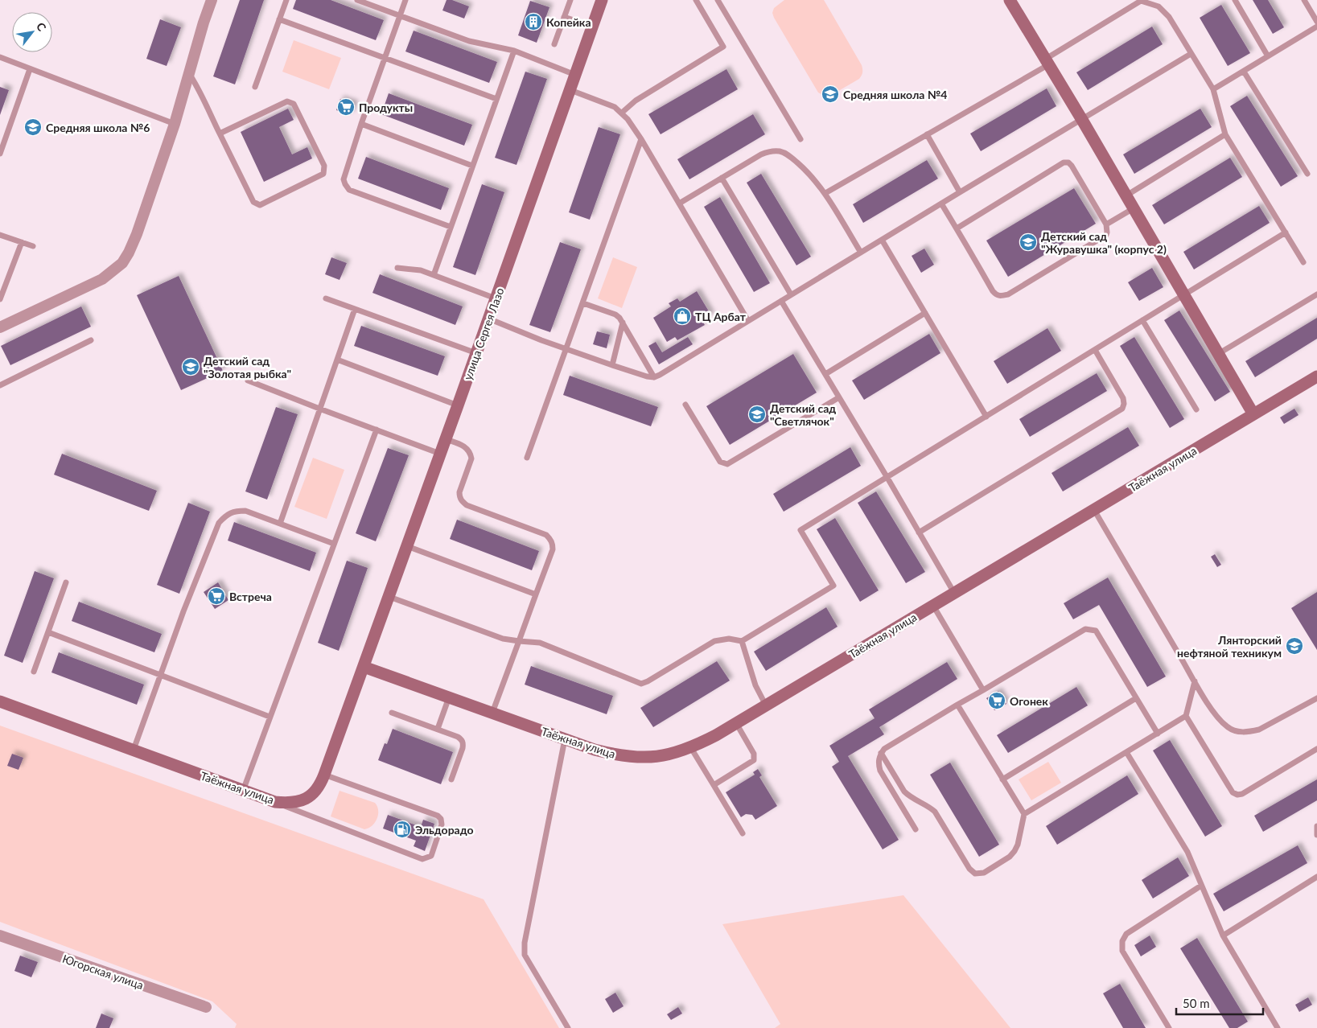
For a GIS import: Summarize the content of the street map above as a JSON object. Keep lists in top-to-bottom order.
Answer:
{
  "streets": {
    "street": ["улица Сергея Лазо", "Таёжная улица", "Югорская улица"]
  },
  "crossings": [
    ["улица Сергея Лазо", "Таёжная улица"]
  ],
  "places": {
    "building": ["Копейка"],
    "school or university": [
      "Средняя школа №4",
      "Средняя школа №6",
      "Детский сад \"Журавушка\" (корпус 2)",
      "Детский сад \"Золотая рыбка\"",
      "Детский сад \"Светлячок\"",
      "Лянторский нефтяной техникум"
    ],
    "supermarket": ["Продукты", "Встреча", "Огонек"],
    "shop": ["ТЦ Арбат"],
    "fuel station": ["Эльдорадо"]
  },
  "scale_bar": "50 m",
  "north": "top right"
}
